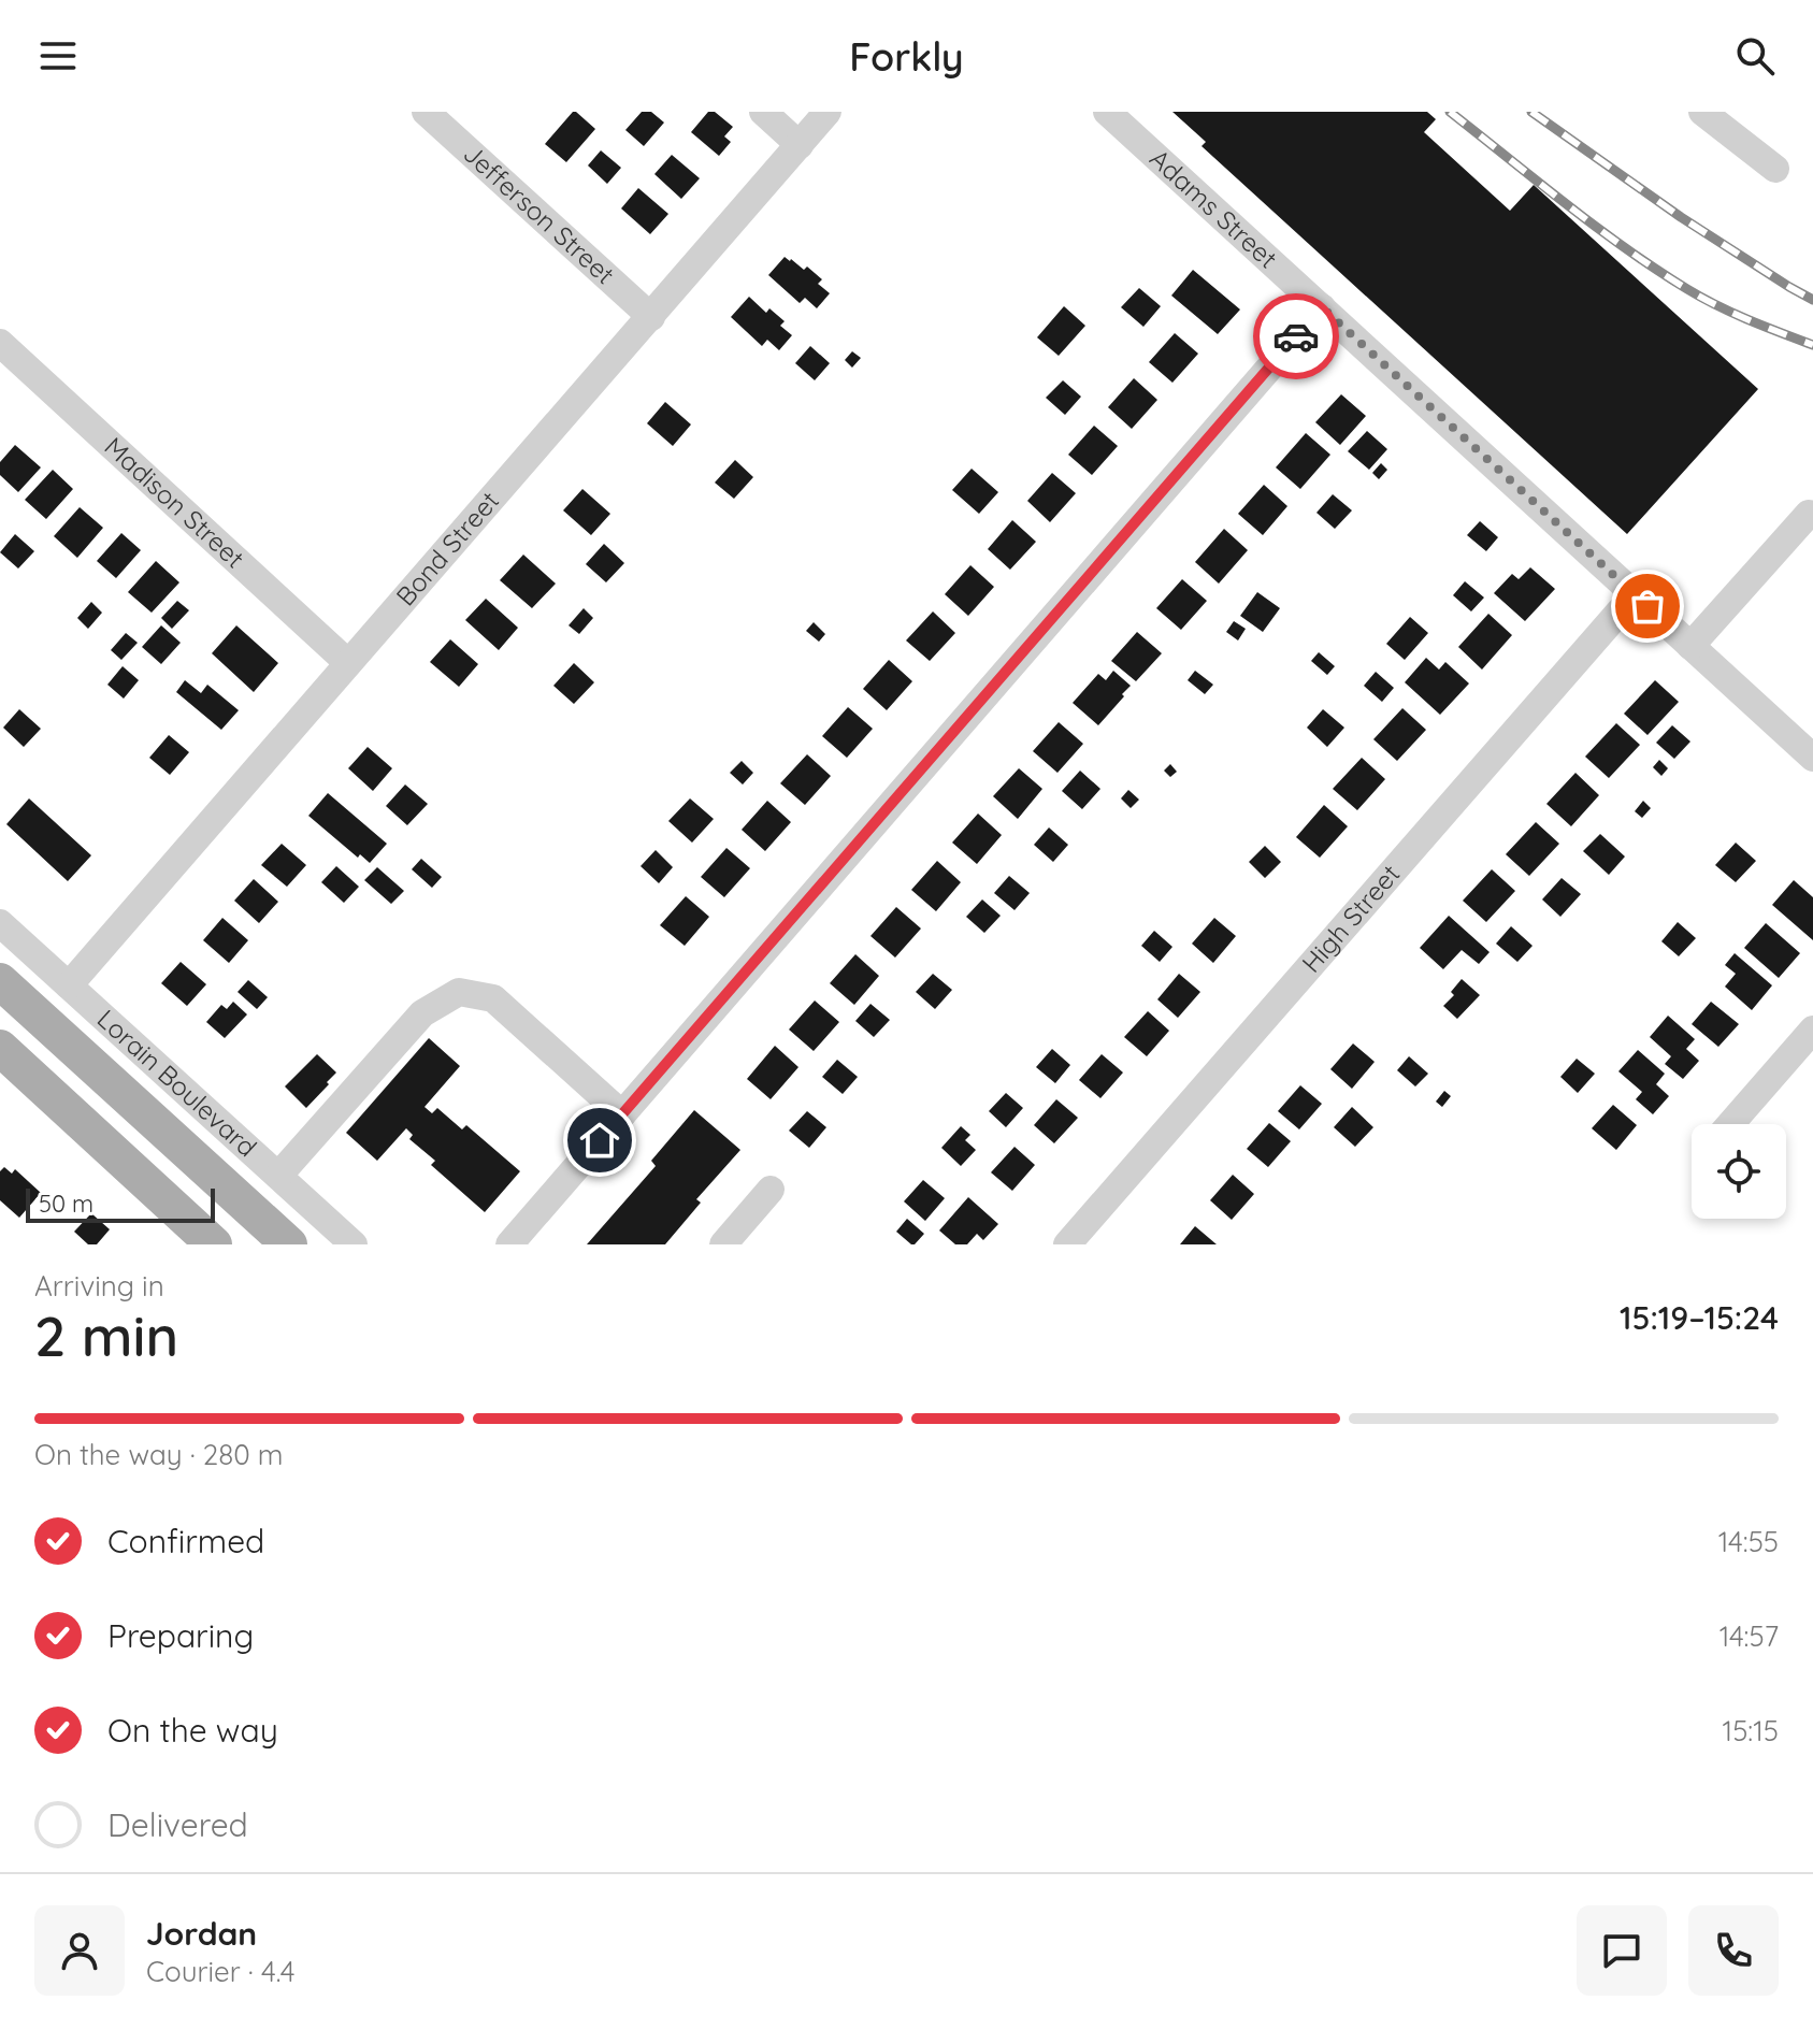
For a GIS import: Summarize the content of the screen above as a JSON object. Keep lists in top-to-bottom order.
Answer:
{
  "streets": {
    "main road": ["Lorain Boulevard"],
    "street": [
      "Adams Street",
      "Jefferson Street",
      "Madison Street",
      "Bond Street",
      "High Street"
    ]
  },
  "crossings": [
    ["Adams Street", "High Street"],
    ["Jefferson Street", "Bond Street"],
    ["Madison Street", "Bond Street"],
    ["Bond Street", "Lorain Boulevard"]
  ],
  "scale_bar": "50 m",
  "page": {
    "header": "Forkly",
    "scale": "50 m",
    "heading": ["2 min", "Arriving in", "15:19–15:24"],
    "panel": ["Jordan", "Courier · 4.4"],
    "bar": "On the way · 280 m",
    "list": [
      ["Confirmed", "14:55"],
      ["Preparing", "14:57"],
      ["On the way", "15:15"],
      "Delivered"
    ]
  }
}
